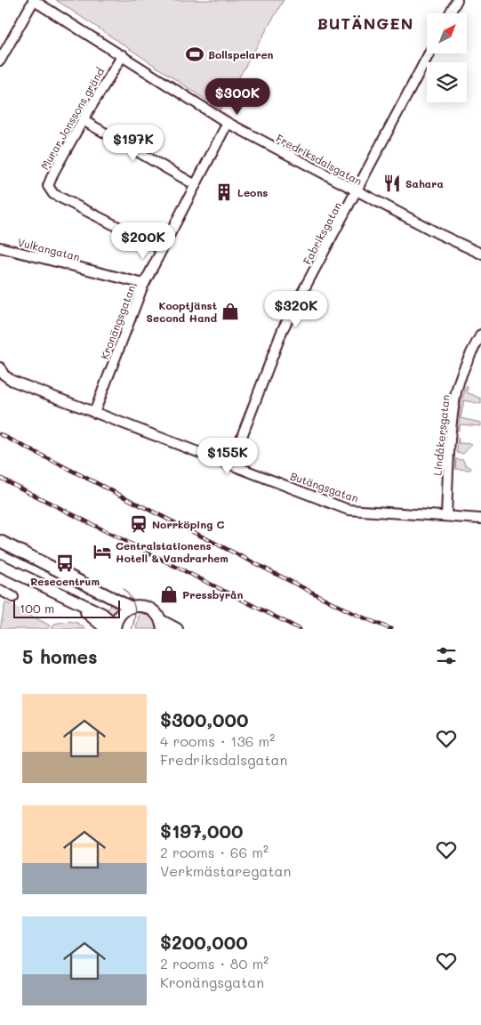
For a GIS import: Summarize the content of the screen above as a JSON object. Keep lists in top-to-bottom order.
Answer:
{
  "streets": {
    "street": [
      "Murar Jonssons gränd",
      "Fredriksdalsgatan",
      "Fabriksgatan",
      "Vulkangatan",
      "Kronängsgatan",
      "Lindåkersgatan",
      "Butängsgatan"
    ]
  },
  "crossings": [
    ["Murar Jonssons gränd", "Fredriksdalsgatan"],
    ["Murar Jonssons gränd", "Kronängsgatan"],
    ["Fredriksdalsgatan", "Fabriksgatan"],
    ["Fredriksdalsgatan", "Kronängsgatan"],
    ["Fabriksgatan", "Butängsgatan"],
    ["Vulkangatan", "Kronängsgatan"],
    ["Kronängsgatan", "Butängsgatan"],
    ["Lindåkersgatan", "Butängsgatan"]
  ],
  "districts": ["BUTÄNGEN"],
  "places": {
    "sports": ["Bollspelaren"],
    "restaurant": ["Sahara"],
    "building": ["Leons"],
    "shop": ["Kooptjänst Second Hand", "Pressbyrån"],
    "station": ["Norrköping C"],
    "hotel": ["Centralstationens Hotell & Vandrarhem"],
    "bus stop": ["Resecentrum"]
  },
  "scale_bar": "100 m",
  "north": "top right",
  "page": {
    "price": [
      "$300K",
      "$197K",
      "$200K",
      "$320K",
      "$155K"
    ],
    "scale": "100 m",
    "heading": "5 homes",
    "list": [
      {
        "name": "$300,000",
        "note": "4 rooms · 136 m² · Fredriksdalsgatan"
      },
      {
        "name": "$197,000",
        "note": "2 rooms · 66 m² · Verkmästaregatan"
      },
      {
        "name": "$200,000",
        "note": "2 rooms · 80 m² · Kronängsgatan"
      }
    ]
  }
}
